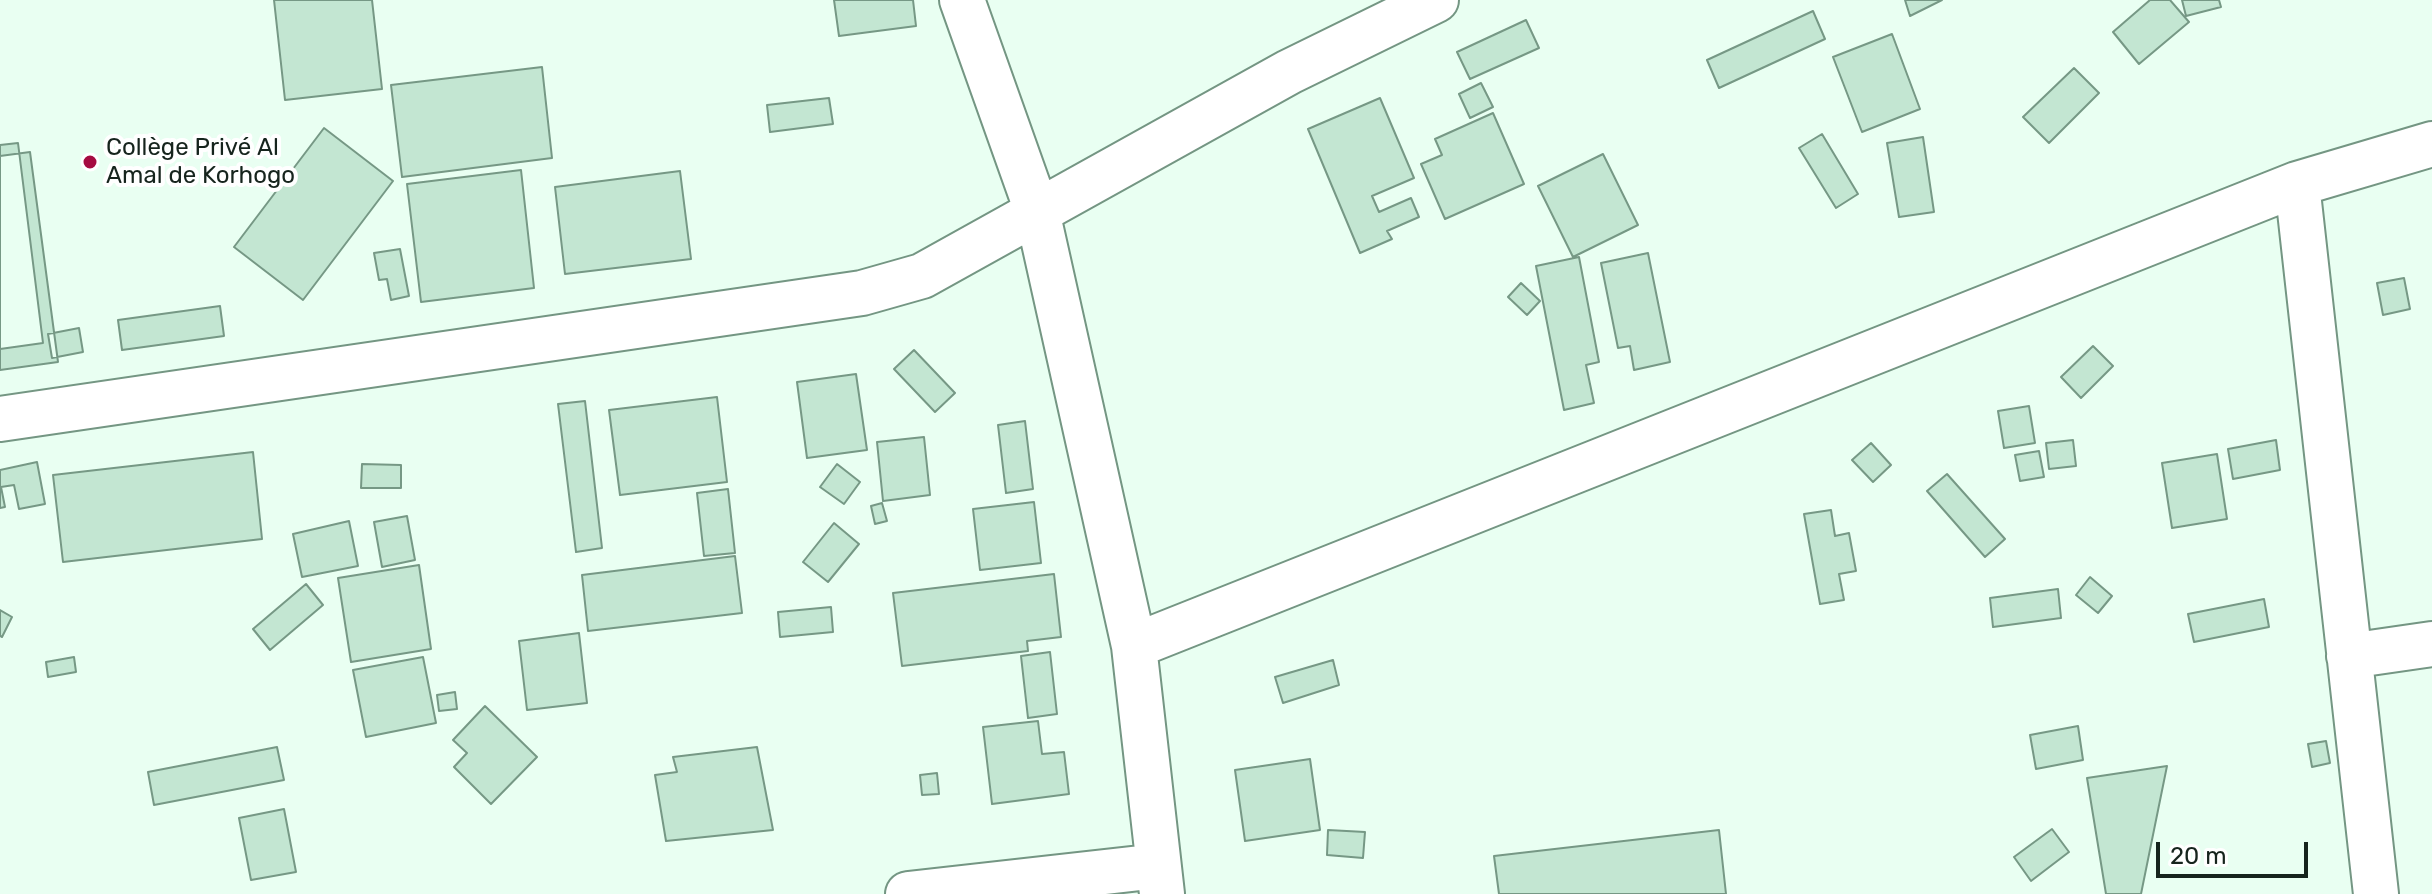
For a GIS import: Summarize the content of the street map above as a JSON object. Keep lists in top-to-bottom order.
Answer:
{
  "places": ["Collège Privé Al Amal de Korhogo"],
  "scale_bar": "20 m"
}
